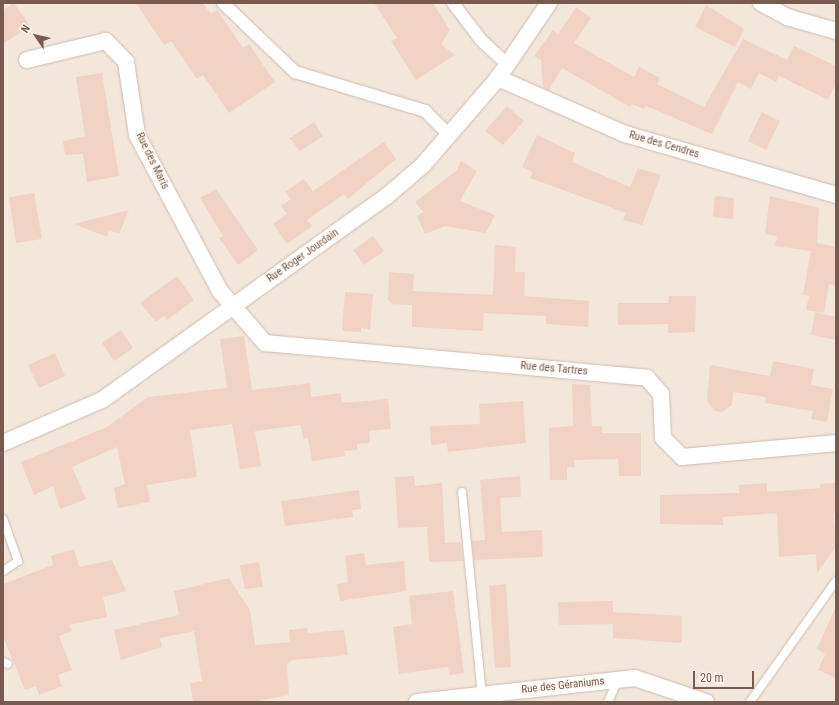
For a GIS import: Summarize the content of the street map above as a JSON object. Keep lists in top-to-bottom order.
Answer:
{
  "streets": {
    "street": [
      "Rue des Cendres",
      "Rue des Maris",
      "Rue Roger Jourdain",
      "Rue des Tartres",
      "Rue des Géraniums"
    ]
  },
  "crossings": [
    ["Rue des Cendres", "Rue Roger Jourdain"],
    ["Rue des Maris", "Rue Roger Jourdain"],
    ["Rue des Maris", "Rue des Tartres"],
    ["Rue Roger Jourdain", "Rue des Tartres"]
  ],
  "scale_bar": "20 m",
  "north": "top left"
}
